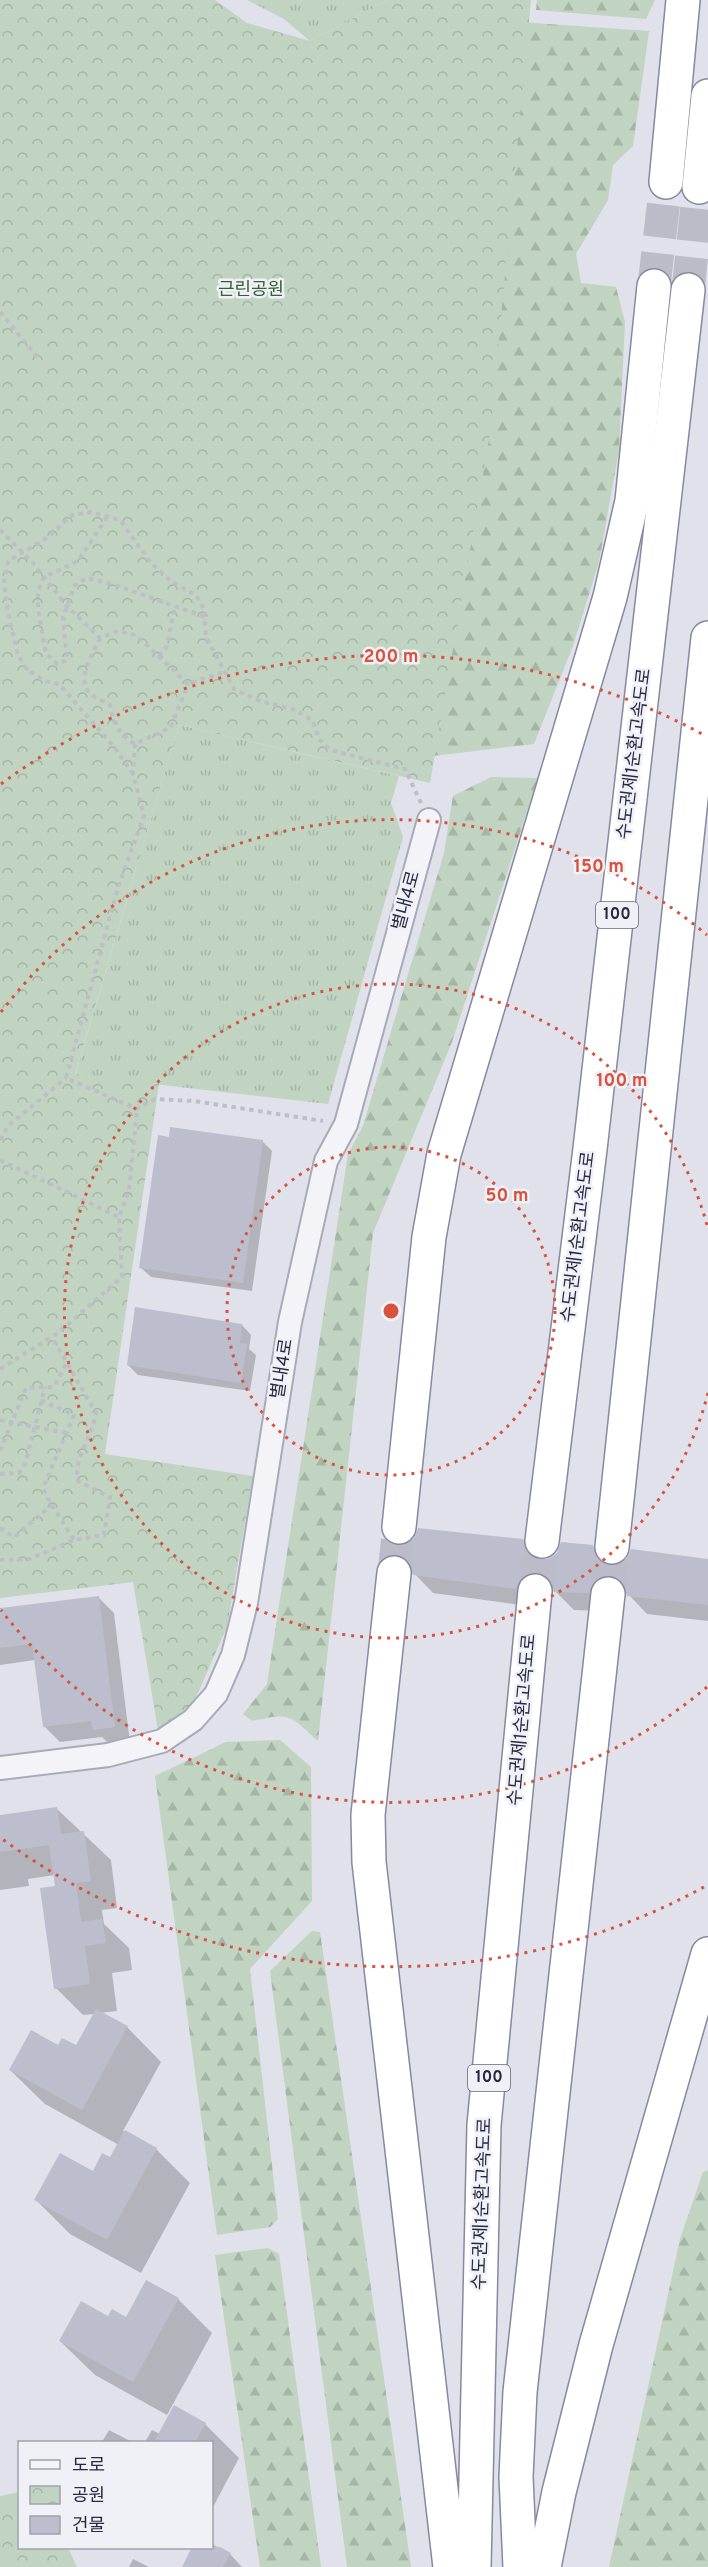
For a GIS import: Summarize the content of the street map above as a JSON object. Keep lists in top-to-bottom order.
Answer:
{
  "streets": {
    "highway": ["수도권제1순환고속도로", "100"],
    "street": ["별내4로"]
  },
  "parks": ["근린공원"],
  "legend": ["도로", "공원", "건물"],
  "rings": [
    "200 m",
    "150 m",
    "100 m",
    "50 m"
  ]
}
